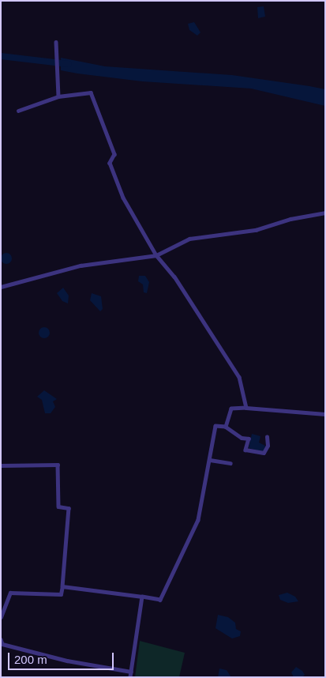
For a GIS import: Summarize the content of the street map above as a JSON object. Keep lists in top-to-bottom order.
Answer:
{
  "scale_bar": "200 m"
}
